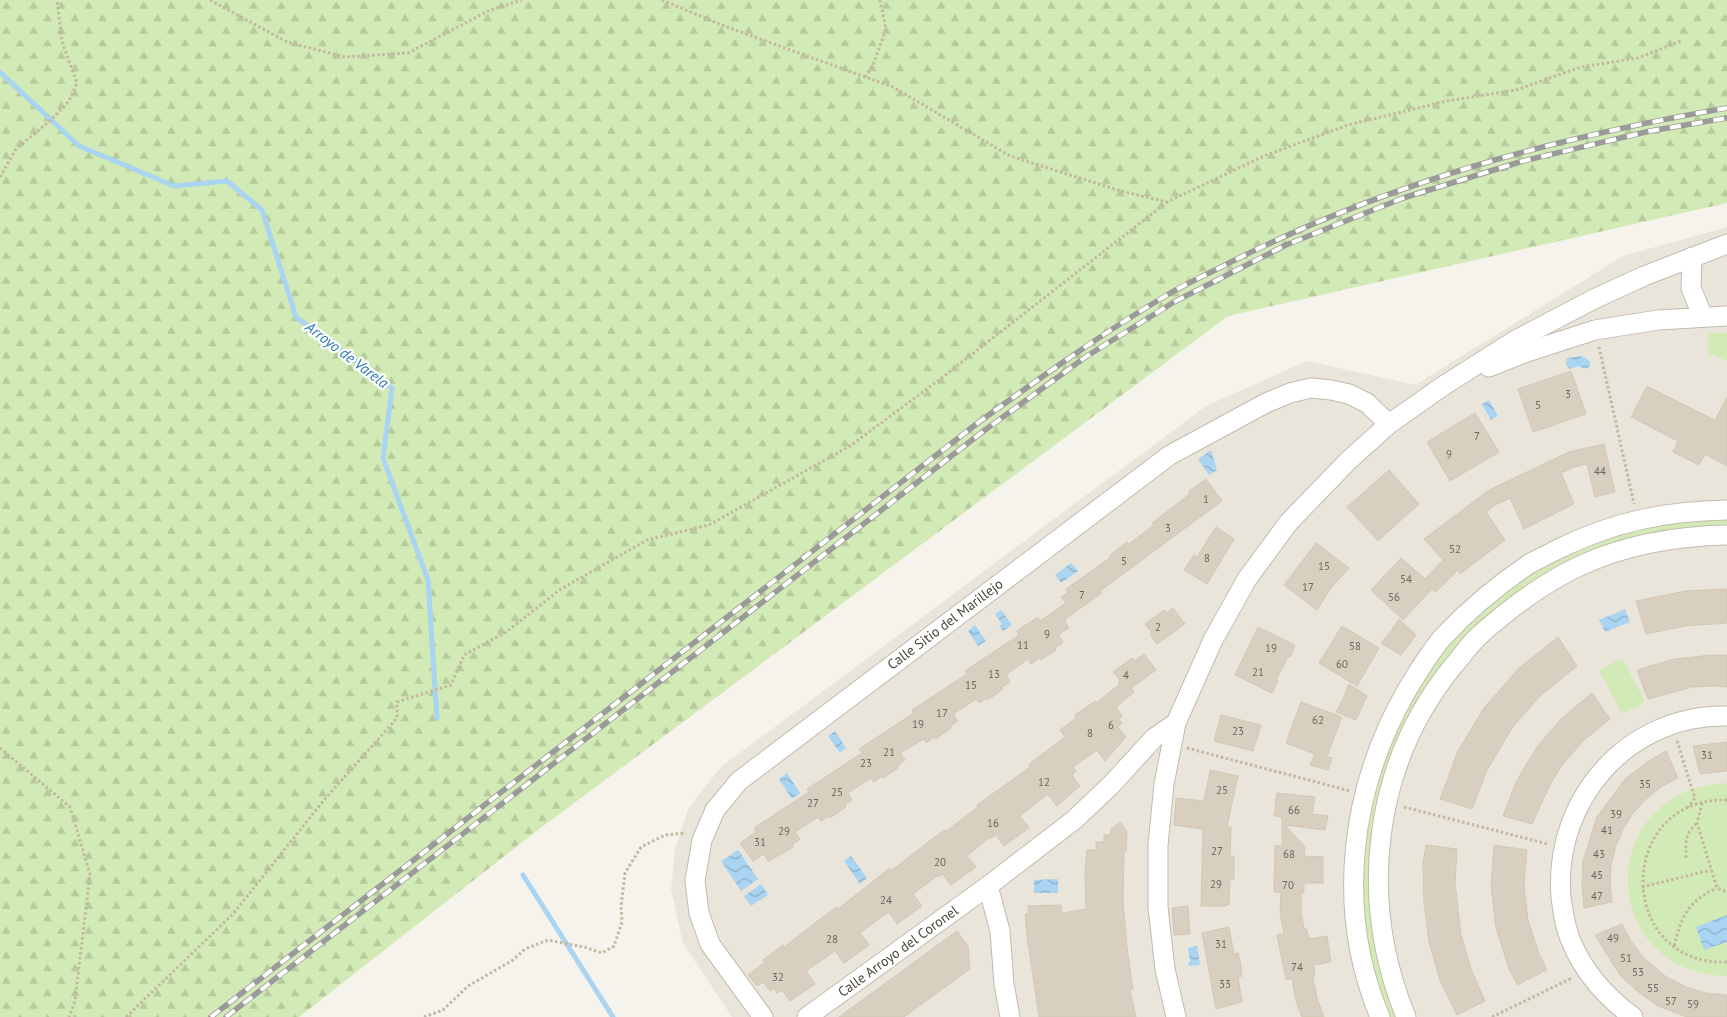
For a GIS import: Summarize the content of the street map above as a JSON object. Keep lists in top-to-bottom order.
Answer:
{
  "streets": {
    "street": ["Calle Sitio del Marillejo", "Calle Arroyo del Coronel"]
  },
  "water": ["Arroyo de Varela"],
  "house_numbers": [
    "3",
    "5",
    "7",
    "9",
    "44",
    "1",
    "3",
    "52",
    "8",
    "5",
    "15",
    "54",
    "17",
    "7",
    "56",
    "2",
    "9",
    "11",
    "58",
    "19",
    "60",
    "21",
    "13",
    "4",
    "15",
    "17",
    "62",
    "19",
    "6",
    "23",
    "8",
    "21",
    "31",
    "23",
    "12",
    "35",
    "25",
    "25",
    "27",
    "66",
    "39",
    "16",
    "41",
    "29",
    "31",
    "27",
    "68",
    "43",
    "20",
    "45",
    "29",
    "70",
    "47",
    "24",
    "49",
    "28",
    "31",
    "51",
    "74",
    "53",
    "32",
    "33",
    "55",
    "57",
    "59"
  ]
}
